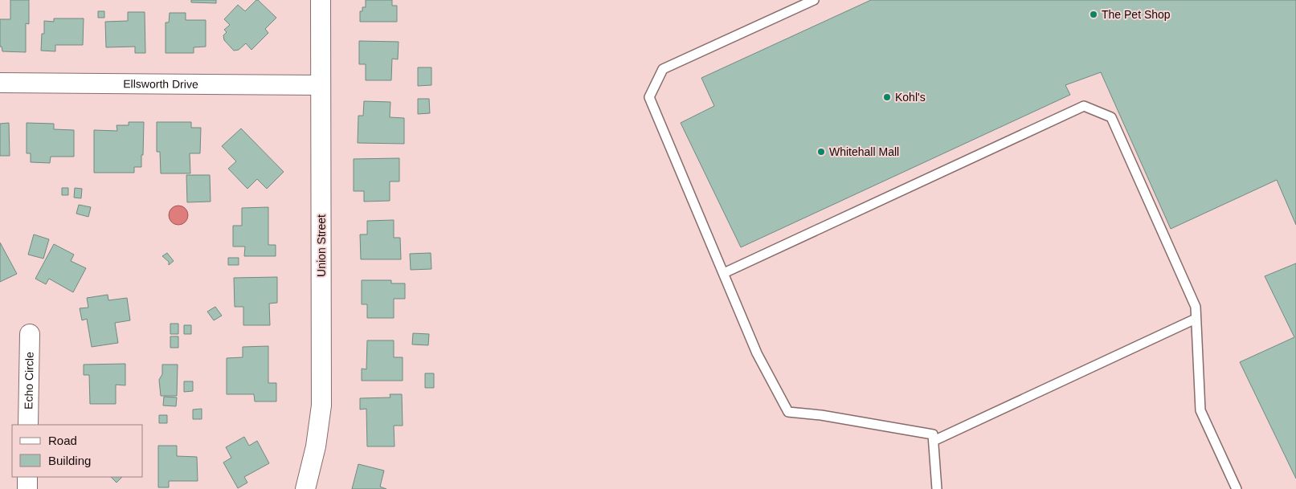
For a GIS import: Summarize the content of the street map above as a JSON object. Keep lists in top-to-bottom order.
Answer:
{
  "streets": {
    "street": ["Ellsworth Drive", "Union Street", "Echo Circle"]
  },
  "crossings": [
    ["Ellsworth Drive", "Union Street"]
  ],
  "places": ["The Pet Shop", "Kohl's", "Whitehall Mall"],
  "legend": ["Road", "Building"]
}
